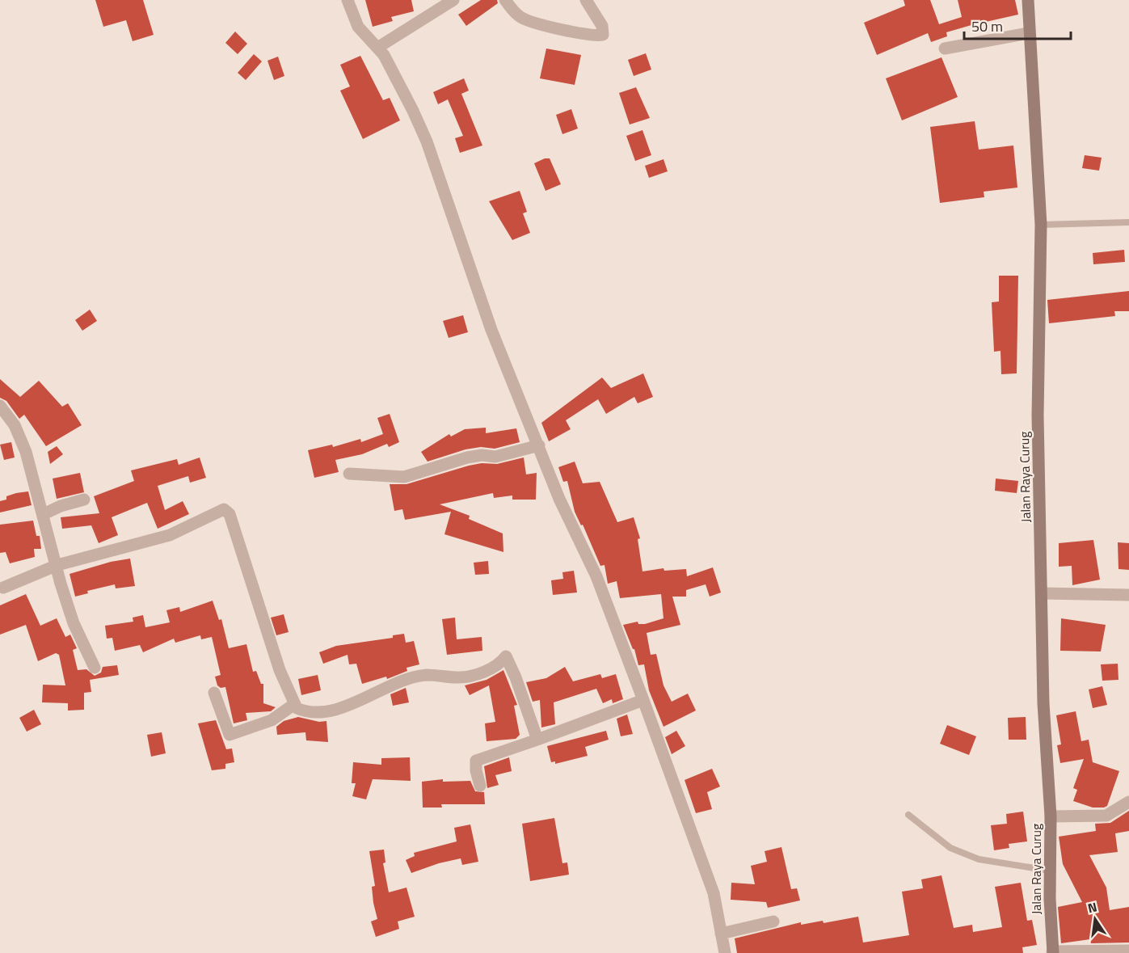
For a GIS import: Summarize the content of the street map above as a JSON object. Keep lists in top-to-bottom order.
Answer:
{
  "streets": {
    "street": ["Jalan Raya Curug"]
  },
  "scale_bar": "50 m",
  "north": "top"
}
